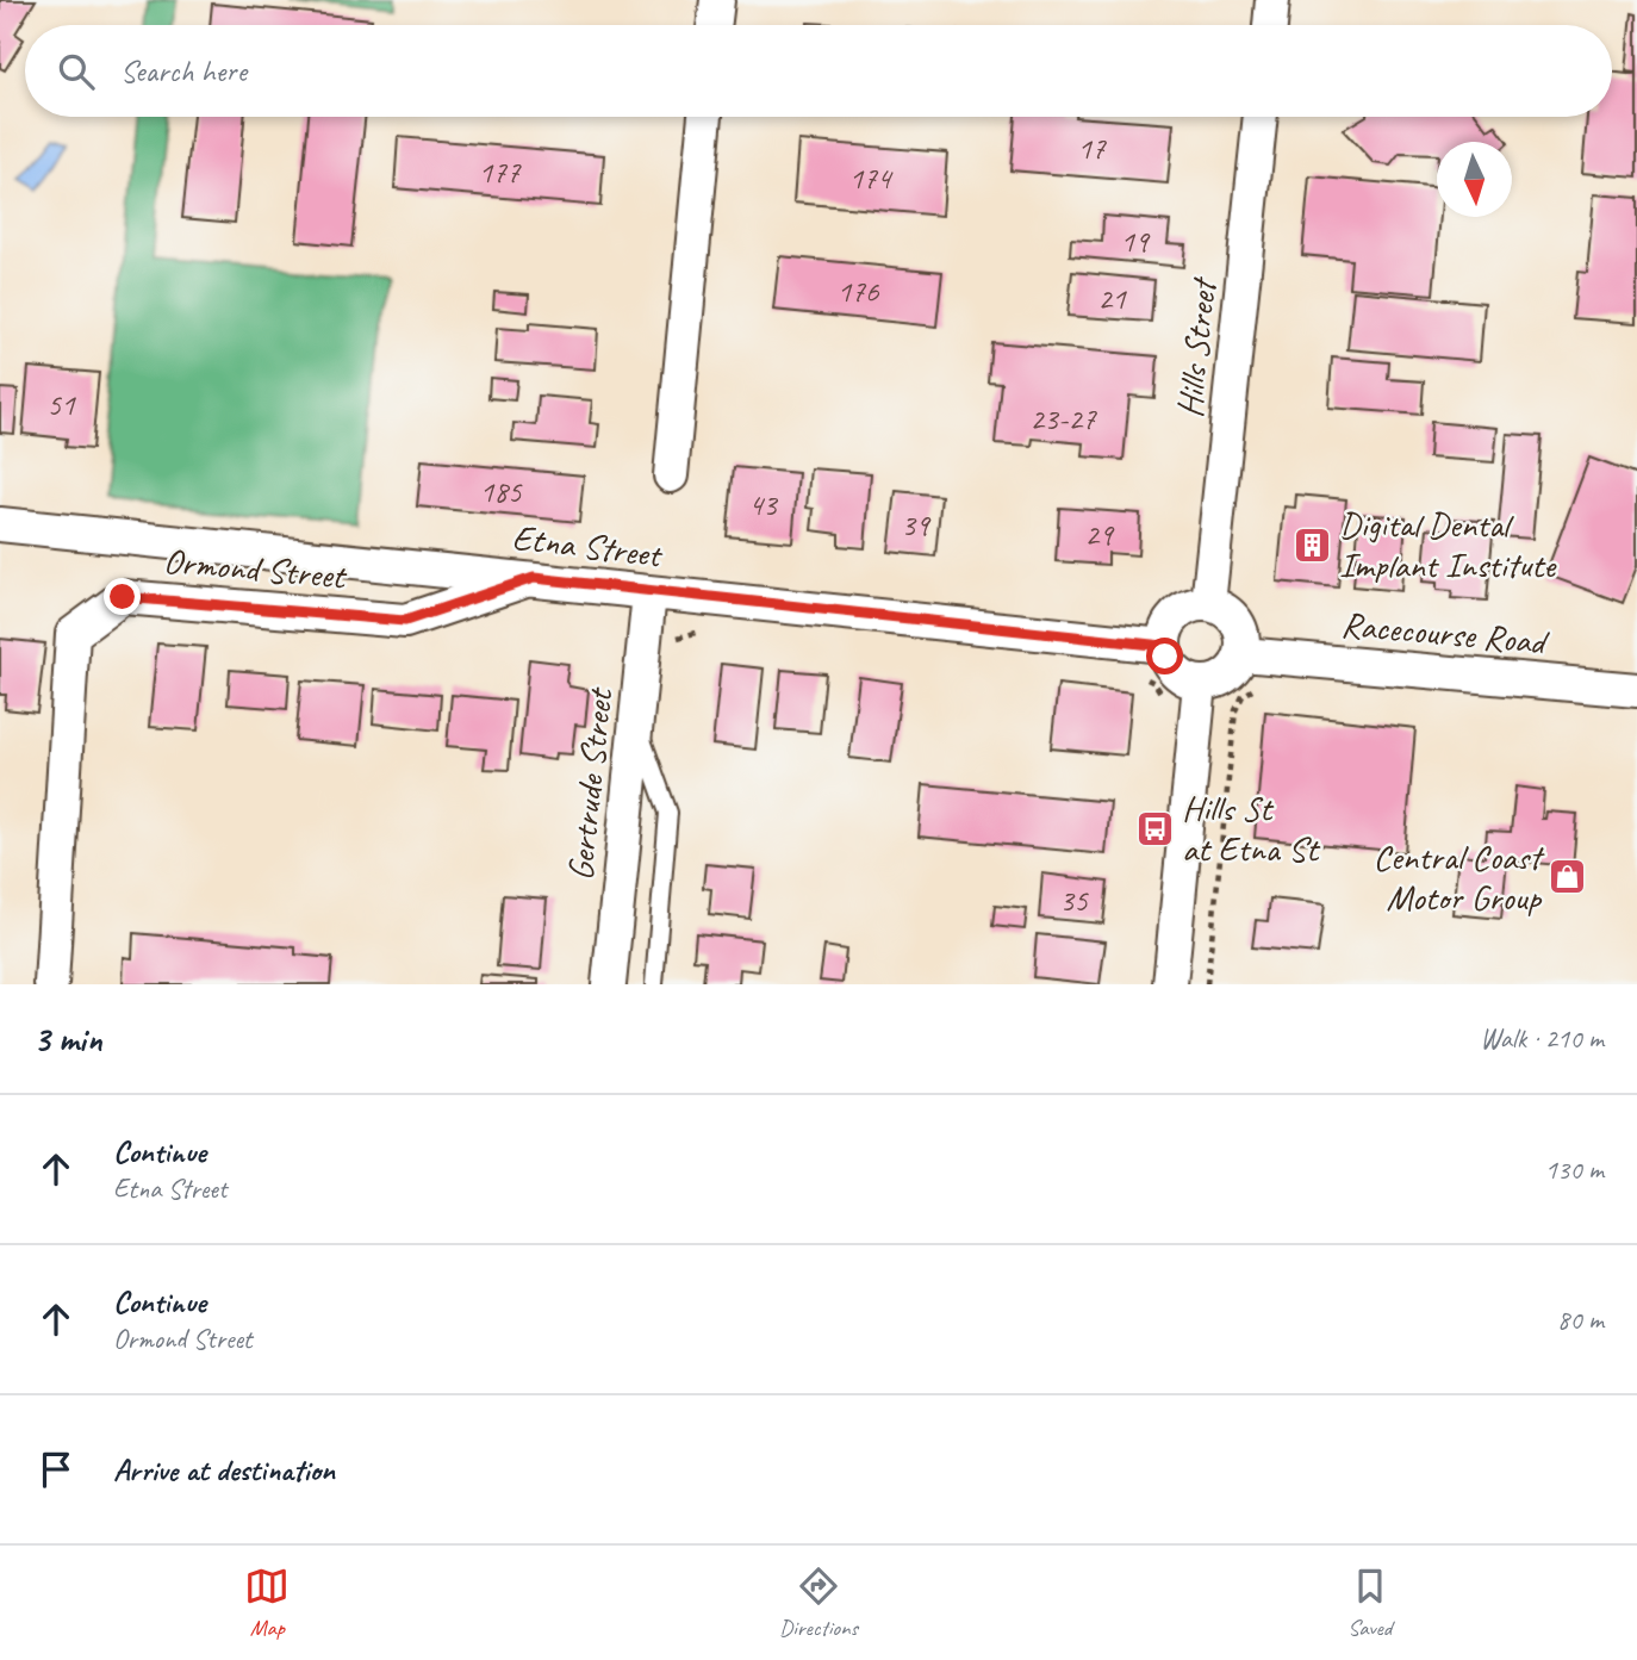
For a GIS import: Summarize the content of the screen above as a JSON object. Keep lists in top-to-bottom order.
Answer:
{
  "streets": {
    "street": [
      "Hills Street",
      "Etna Street",
      "Ormond Street",
      "Racecourse Road",
      "Gertrude Street"
    ]
  },
  "crossings": [
    ["Hills Street", "Etna Street"],
    ["Hills Street", "Racecourse Road"],
    ["Etna Street", "Ormond Street"],
    ["Etna Street", "Racecourse Road"],
    ["Etna Street", "Gertrude Street"]
  ],
  "places": {
    "building": ["Digital Dental Implant Institute"],
    "bus stop": ["Hills St at Etna St"],
    "shop": ["Central Coast Motor Group"]
  },
  "house_numbers": [
    "17",
    "177",
    "174",
    "19",
    "176",
    "21",
    "51",
    "23-27",
    "185",
    "43",
    "39",
    "29",
    "35"
  ],
  "north": "bottom",
  "page": {
    "search": "Search here",
    "heading": ["3 min", "Walk · 210 m"],
    "list": [
      ["Continue", "Etna Street", "130 m"],
      ["Continue", "Ormond Street", "80 m"],
      "Arrive at destination"
    ],
    "nav": ["Map", "Directions", "Saved"]
  }
}
